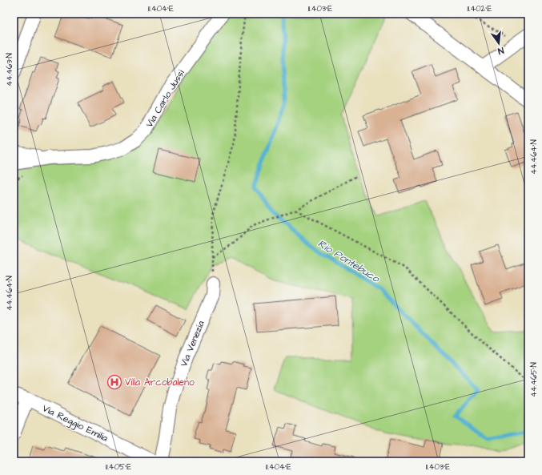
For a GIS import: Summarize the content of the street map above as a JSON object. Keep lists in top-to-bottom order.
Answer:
{
  "streets": {
    "street": ["Via Carlo Jussi", "Via Venezia", "Via Reggio Emilia"]
  },
  "water": ["Rio Pontebuco"],
  "places": {
    "hospital": ["Villa Arcobaleno"]
  },
  "north": "bottom",
  "coordinates": [
    "11.404°E",
    "11.403°E",
    "11.402°E",
    "44.463°N",
    "44.464°N",
    "44.465°N",
    "11.405°E"
  ]
}
